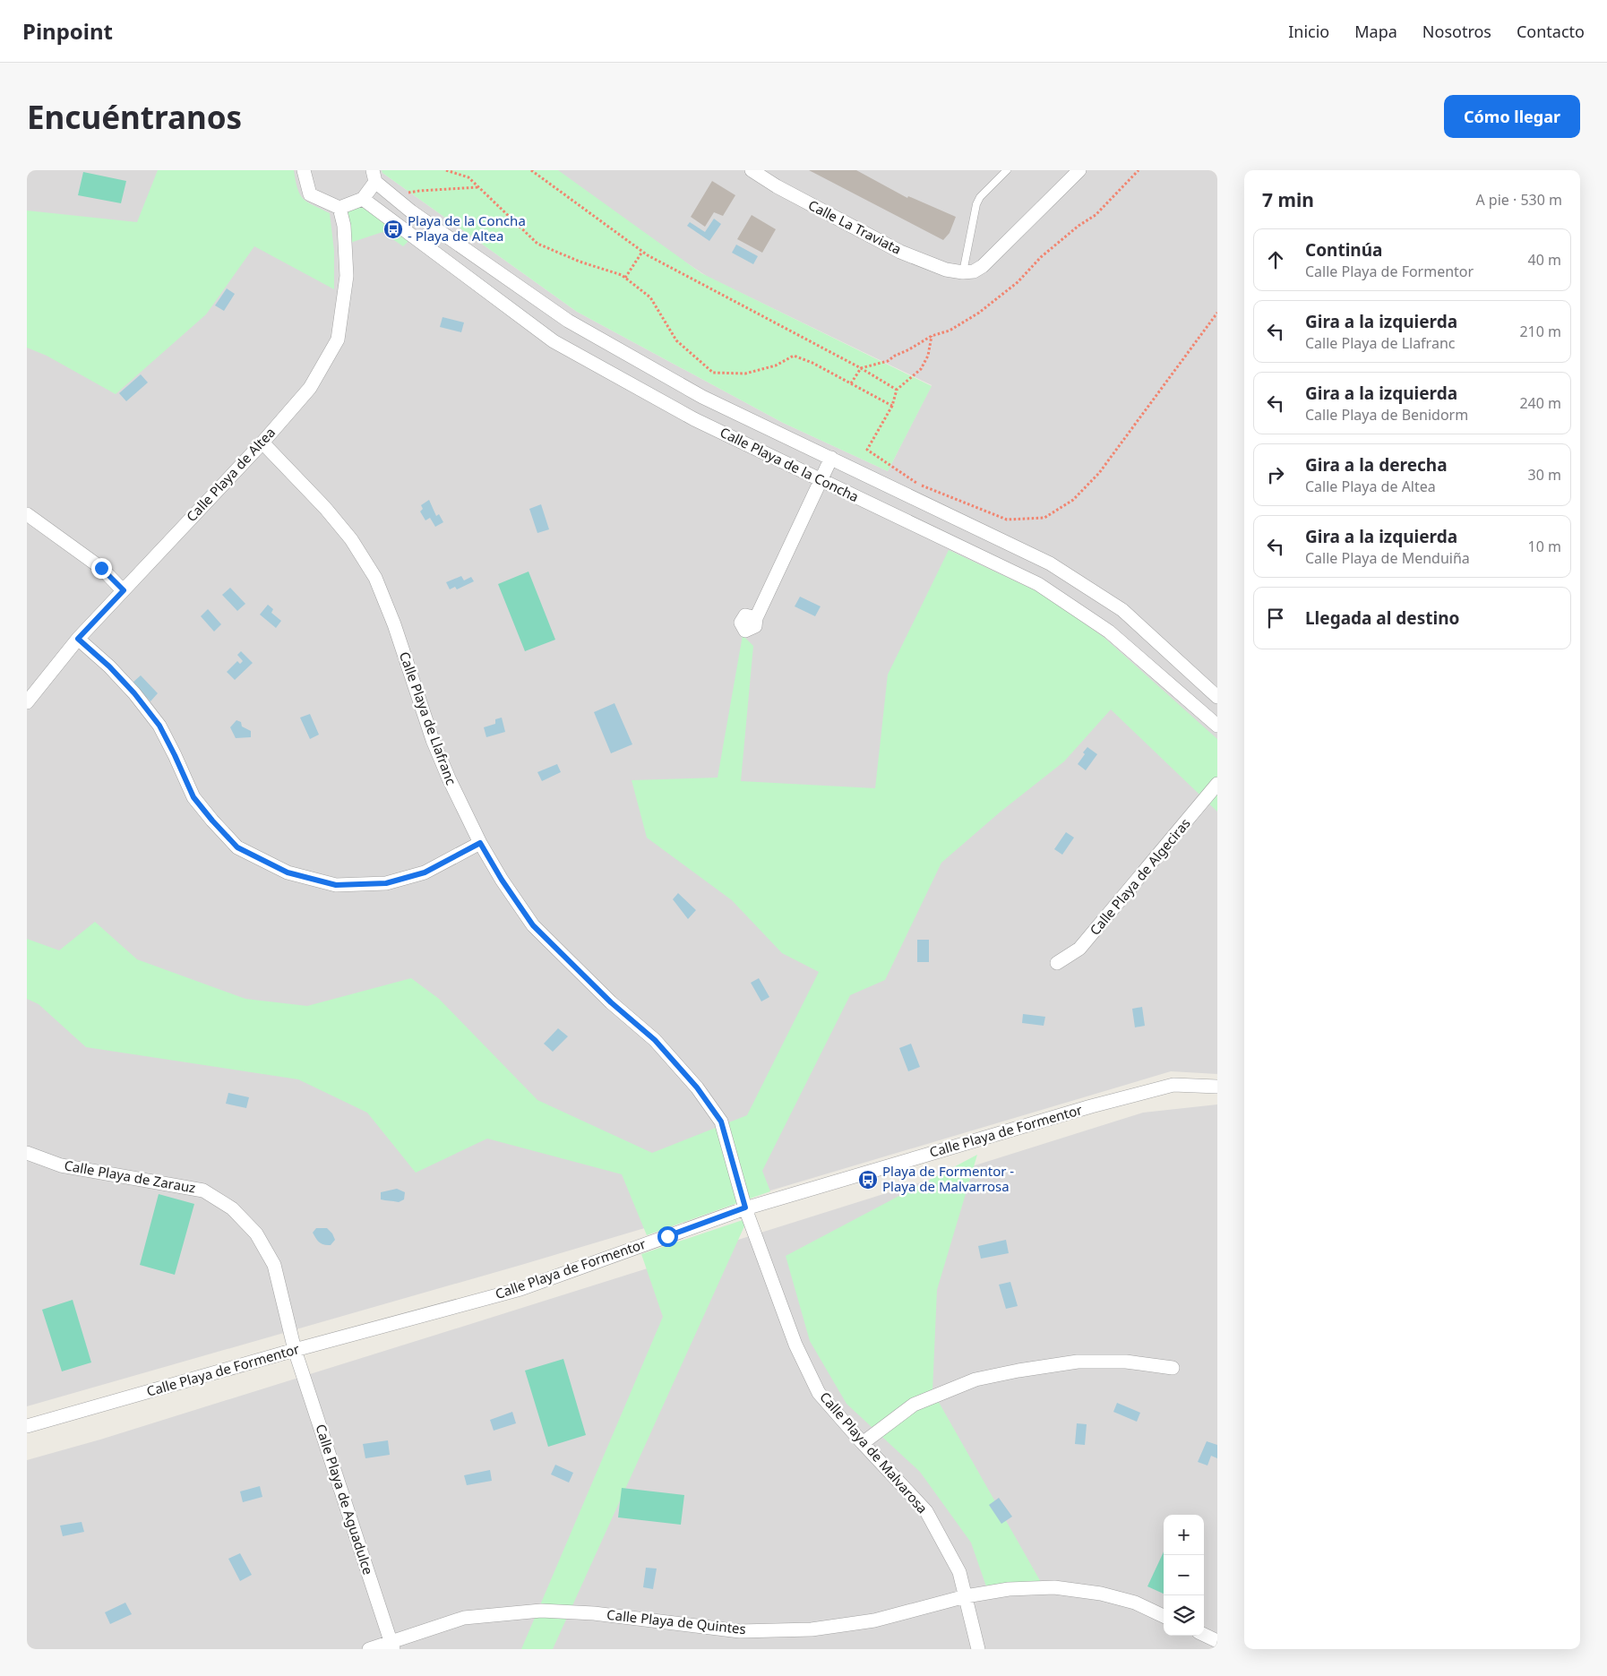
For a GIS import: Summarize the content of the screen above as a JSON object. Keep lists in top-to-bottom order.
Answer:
{
  "streets": {
    "street": [
      "Calle La Traviata",
      "Calle Playa de la Concha",
      "Calle Playa de Altea",
      "Calle Playa de Llafranc",
      "Calle Playa de Algeciras",
      "Calle Playa de Formentor",
      "Calle Playa de Zarauz",
      "Calle Playa de Malvarosa",
      "Calle Playa de Aguadulce",
      "Calle Playa de Quintes"
    ]
  },
  "crossings": [
    ["Calle Playa de Altea", "Calle Playa de Llafranc"],
    ["Calle Playa de Llafranc", "Calle Playa de Formentor"],
    ["Calle Playa de Llafranc", "Calle Playa de Malvarosa"],
    ["Calle Playa de Formentor", "Calle Playa de Zarauz"],
    ["Calle Playa de Formentor", "Calle Playa de Malvarosa"],
    ["Calle Playa de Formentor", "Calle Playa de Aguadulce"],
    ["Calle Playa de Zarauz", "Calle Playa de Aguadulce"],
    ["Calle Playa de Malvarosa", "Calle Playa de Quintes"],
    ["Calle Playa de Aguadulce", "Calle Playa de Quintes"]
  ],
  "places": {
    "bus stop": ["Playa de la Concha - Playa de Altea", "Playa de Formentor - Playa de Malvarrosa"]
  },
  "page": {
    "header": "Pinpoint",
    "nav": [
      "Inicio",
      "Mapa",
      "Nosotros",
      "Contacto"
    ],
    "buttons": "Cómo llegar",
    "title": "Encuéntranos",
    "heading": ["7 min", "A pie · 530 m"],
    "list": [
      ["Continúa", "Calle Playa de Formentor", "40 m"],
      ["Gira a la izquierda", "Calle Playa de Llafranc", "210 m"],
      ["Gira a la izquierda", "Calle Playa de Benidorm", "240 m"],
      ["Gira a la derecha", "Calle Playa de Altea", "30 m"],
      ["Gira a la izquierda", "Calle Playa de Menduiña", "10 m"],
      "Llegada al destino"
    ],
    "map_buttons": ["+", "−"]
  }
}
